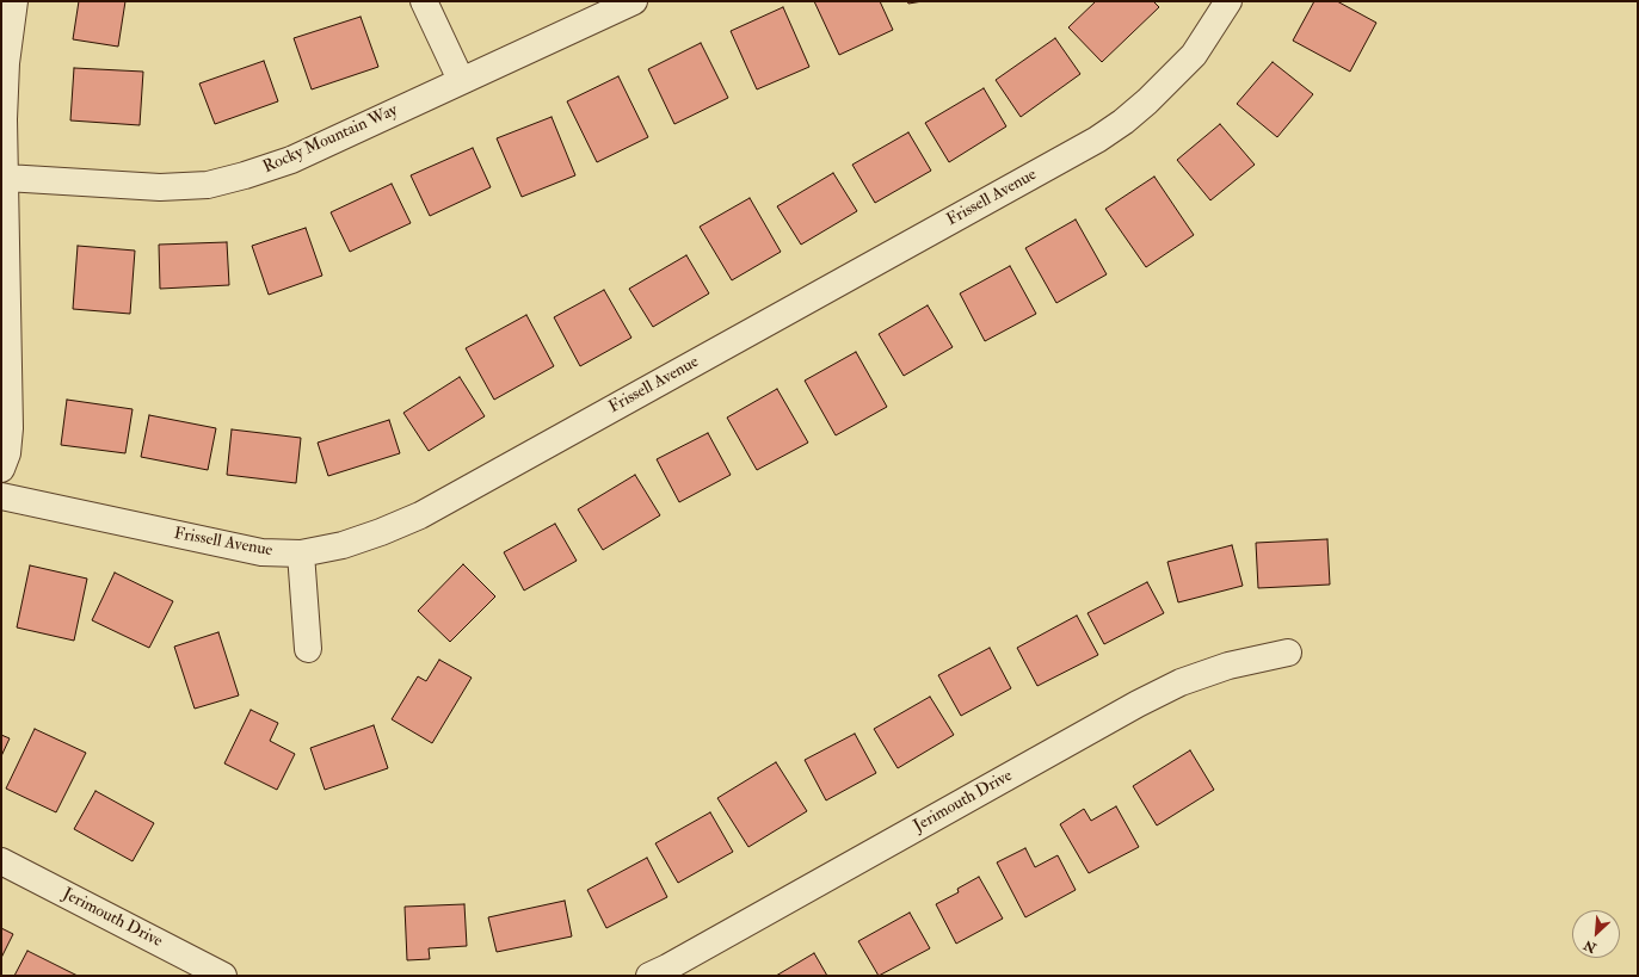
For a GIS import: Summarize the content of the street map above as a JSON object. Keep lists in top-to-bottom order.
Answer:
{
  "streets": {
    "street": ["Rocky Mountain Way", "Frissell Avenue", "Jerimouth Drive"]
  },
  "north": "bottom left"
}
